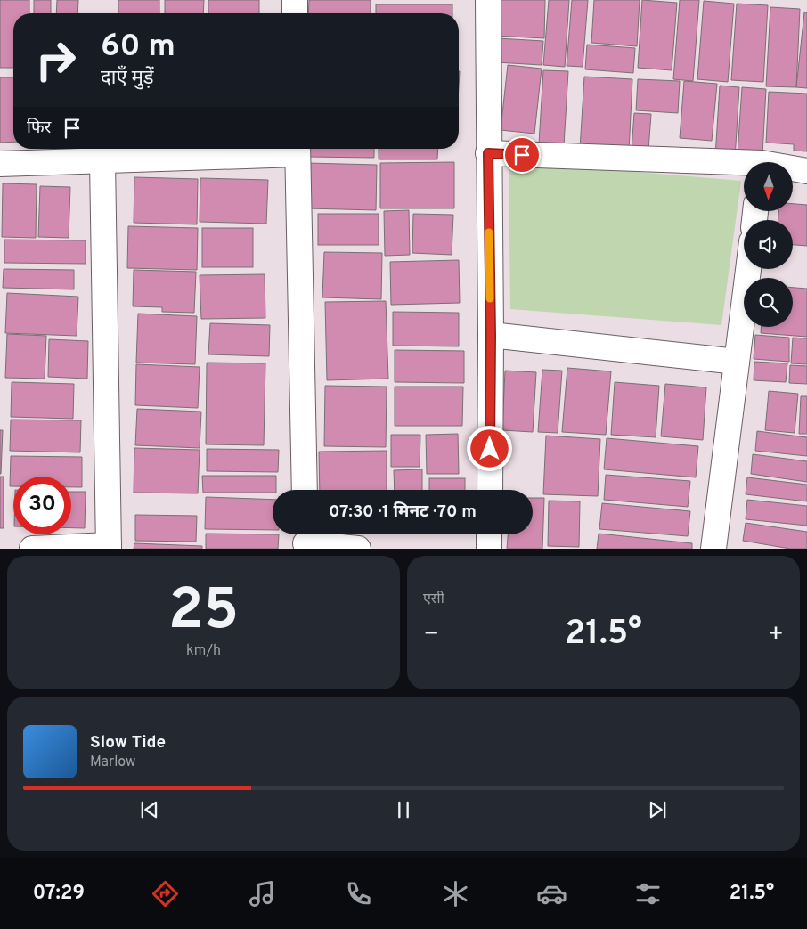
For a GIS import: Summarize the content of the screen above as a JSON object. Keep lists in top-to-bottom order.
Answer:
{
  "north": "bottom",
  "page": {
    "turn": ["60 m", "दाएँ मुड़ें"],
    "then": "फिर",
    "limit": "30",
    "trip": "07:30 · 1 मिनट · 70 m",
    "tile": [
      ["25", "km/h"],
      "एसी"
    ],
    "heat": ["−", "21.5°", "+"],
    "song": ["Slow Tide", "Marlow"],
    "tabs": ["07:29", "21.5°"]
  }
}
